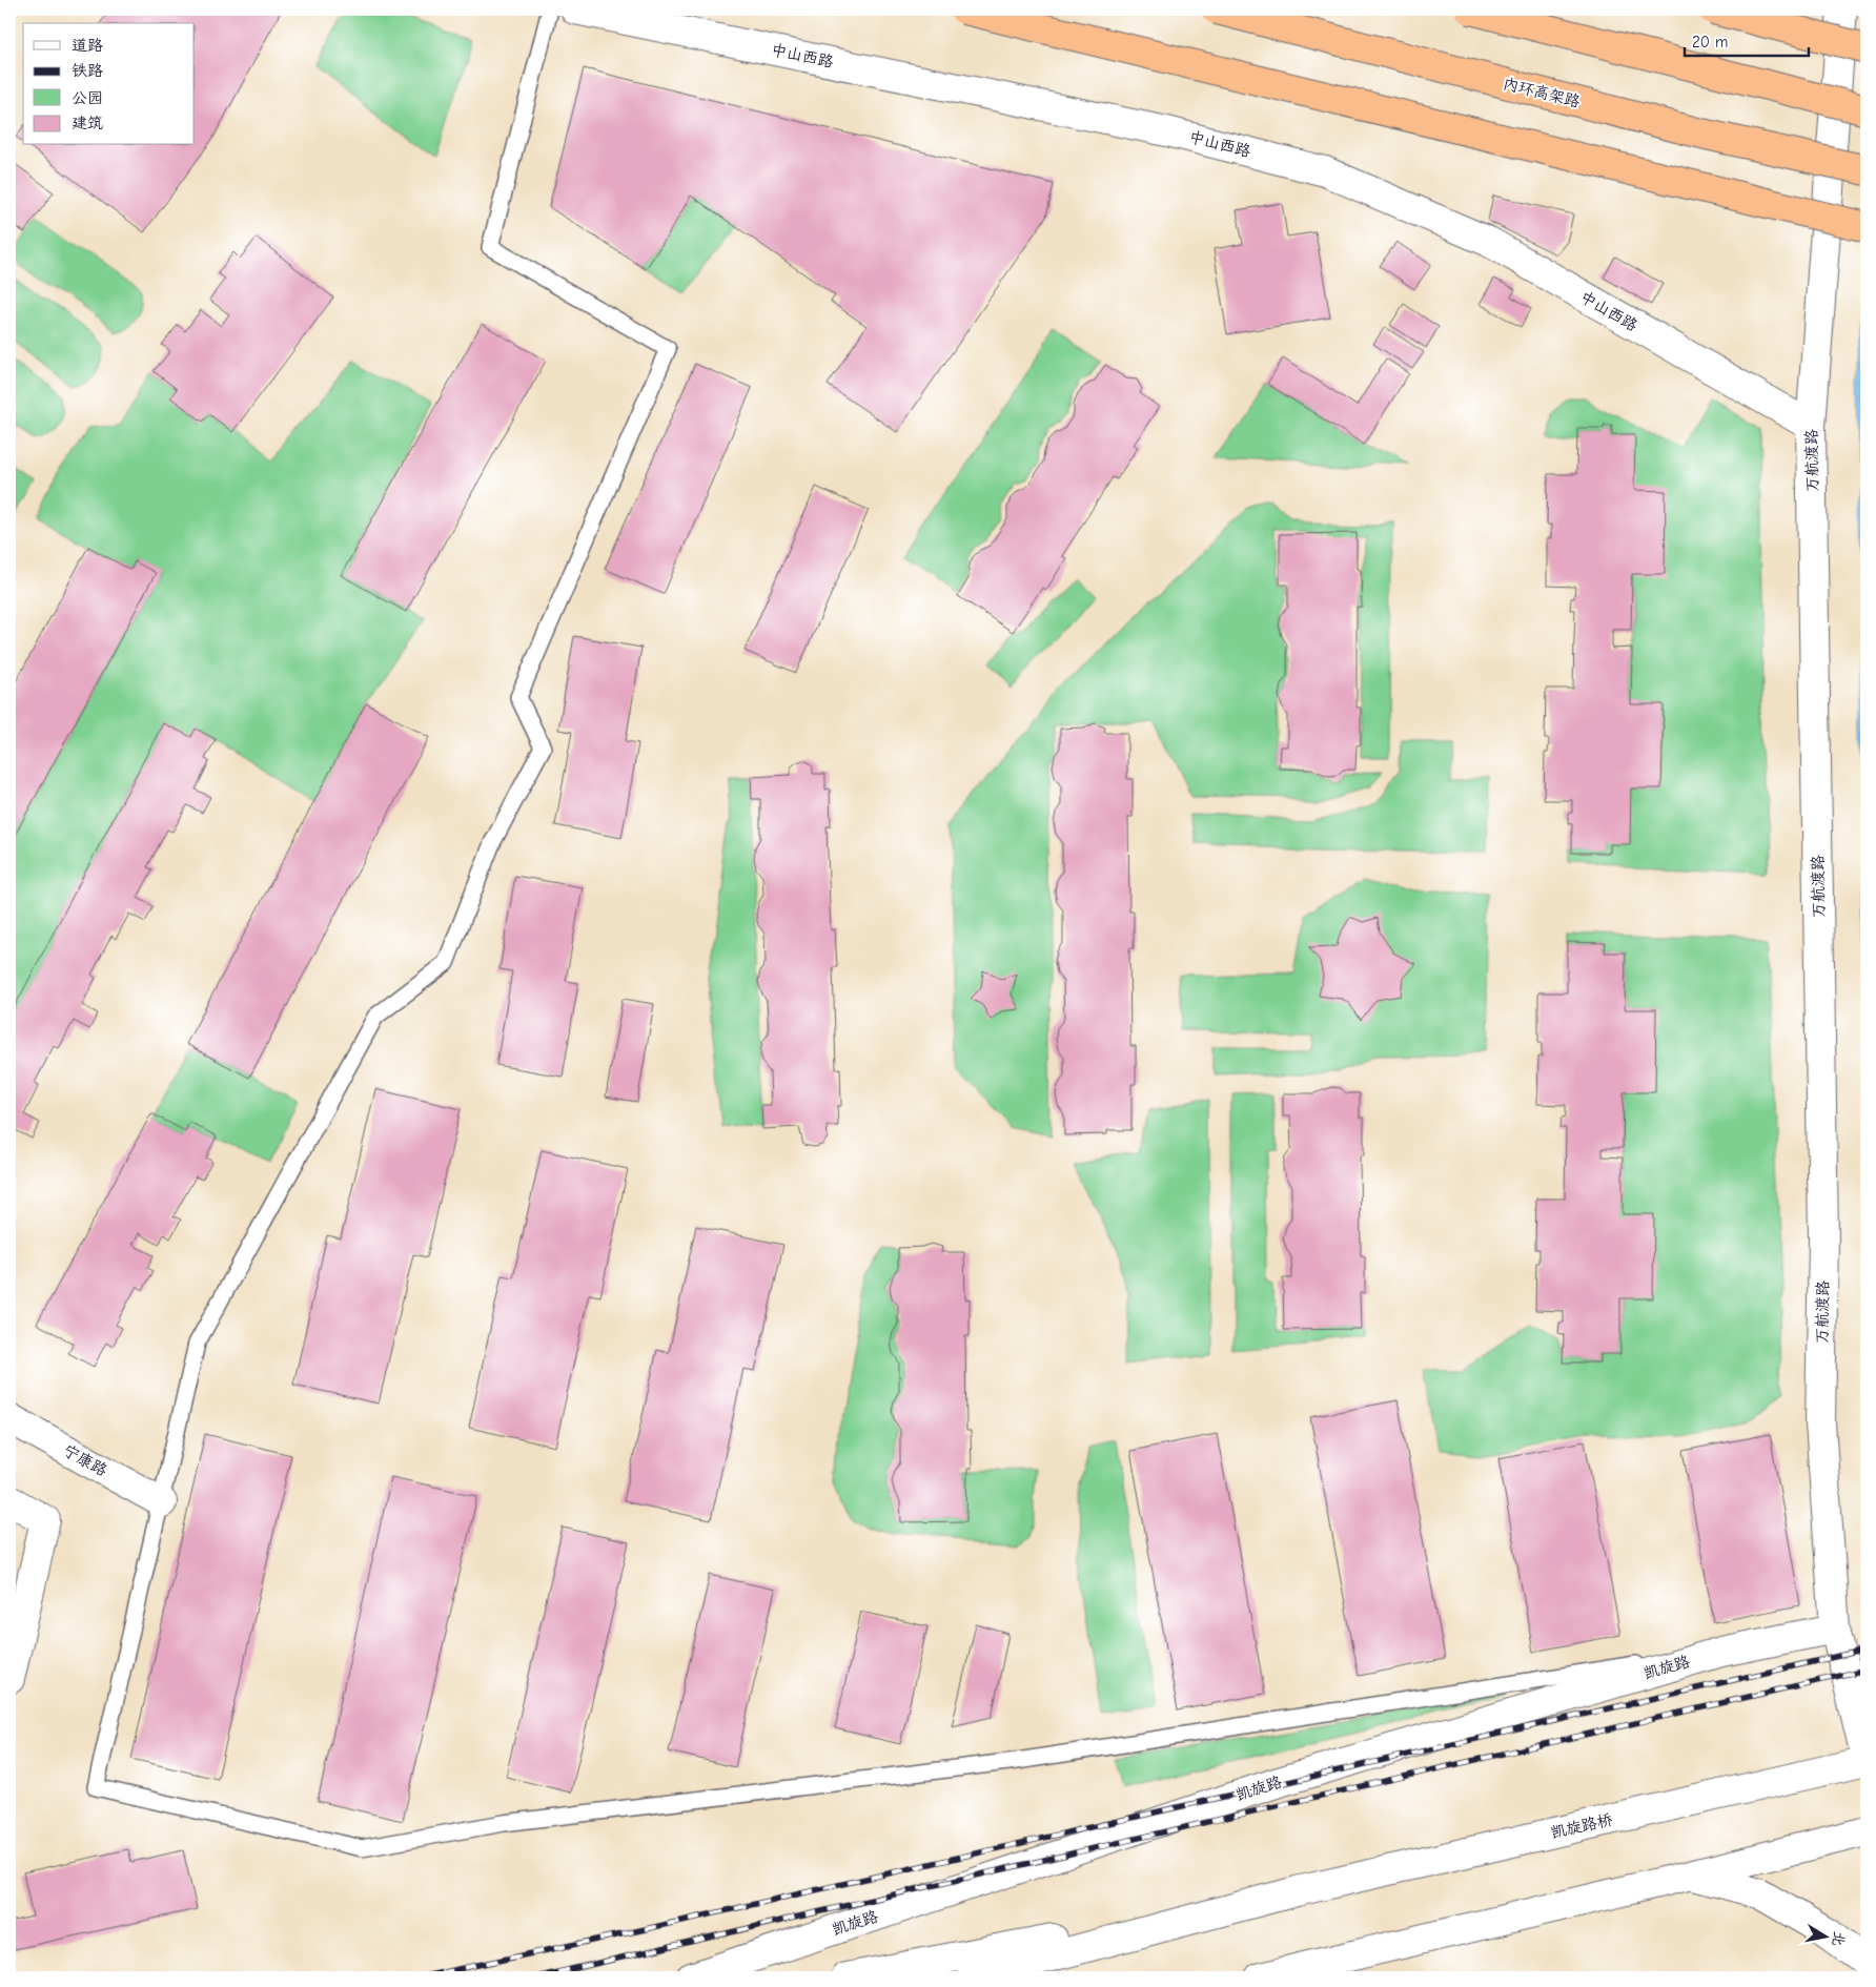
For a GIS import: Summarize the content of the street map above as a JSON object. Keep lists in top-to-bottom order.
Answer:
{
  "streets": {
    "main road": ["内环高架路"],
    "street": [
      "中山西路",
      "万航渡路",
      "宁康路",
      "凯旋路",
      "凯旋路桥"
    ]
  },
  "crossings": [
    ["中山西路", "万航渡路"],
    ["万航渡路", "凯旋路"],
    ["万航渡路", "凯旋路桥"]
  ],
  "legend": [
    "道路",
    "铁路",
    "公园",
    "建筑"
  ],
  "scale_bar": "20 m",
  "north": "right"
}
